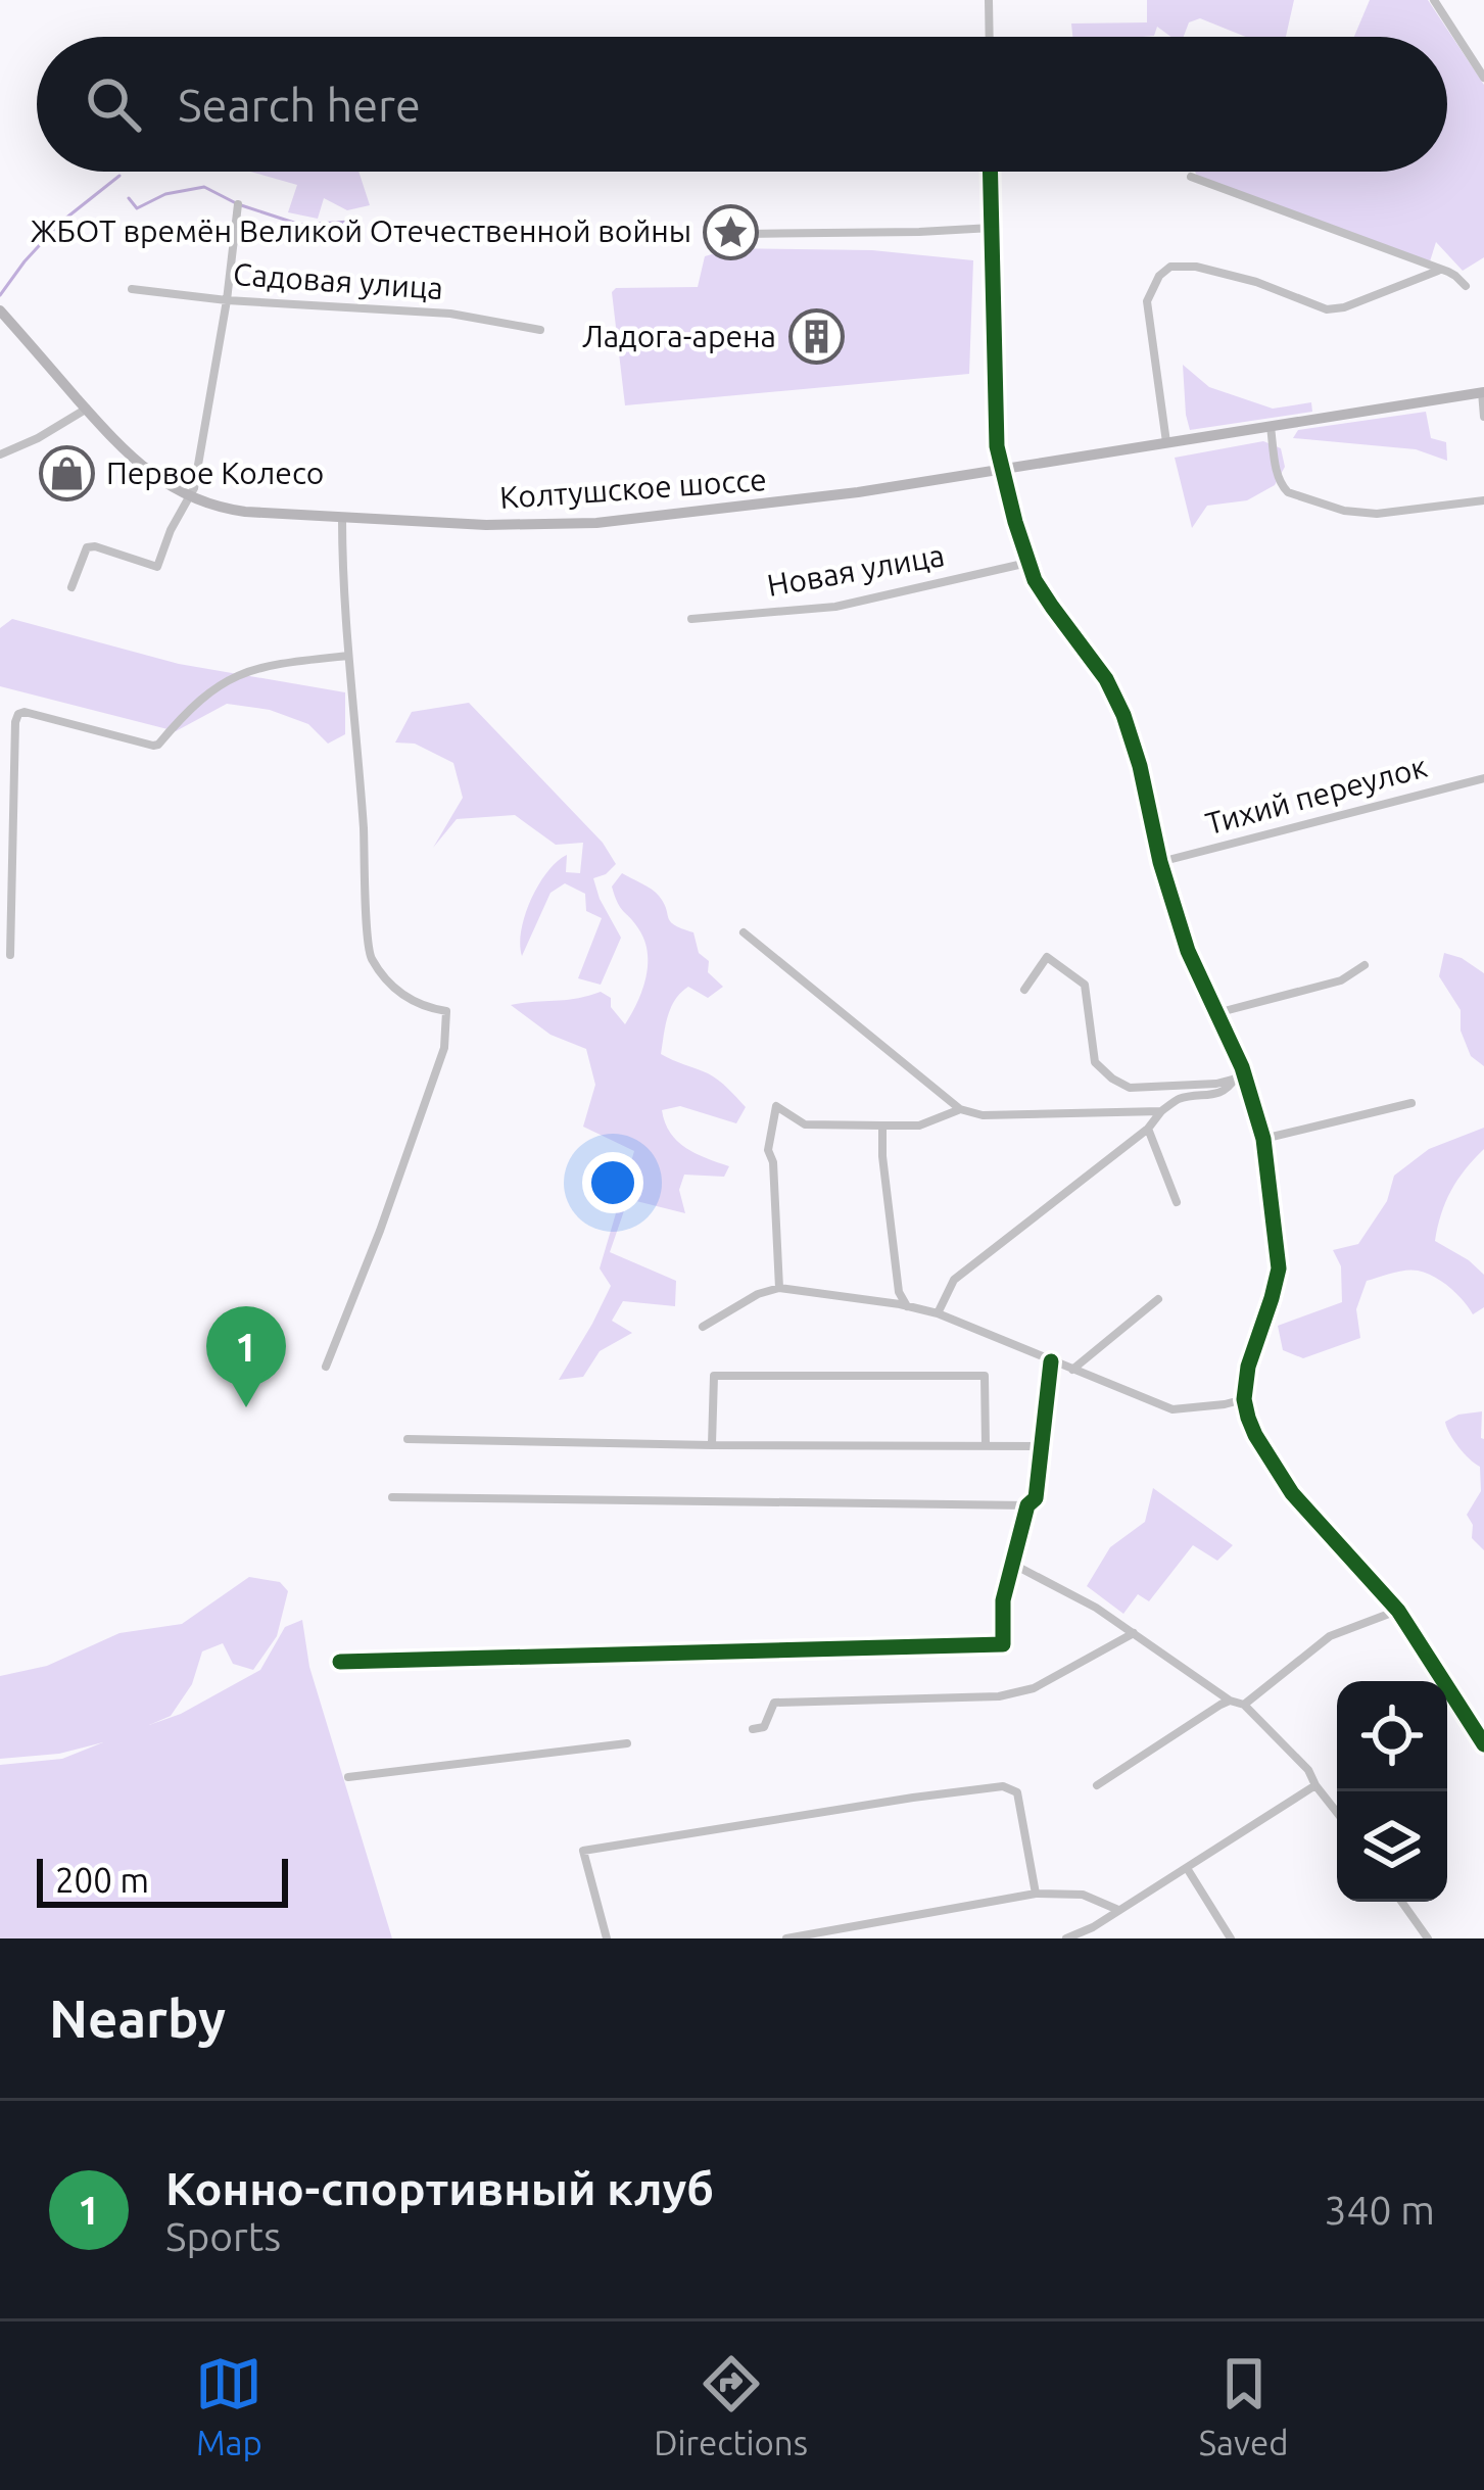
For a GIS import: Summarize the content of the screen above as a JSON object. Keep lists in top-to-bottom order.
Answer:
{
  "streets": {
    "main road": ["Колтушское шоссе"],
    "street": ["Садовая улица", "Новая улица", "Тихий переулок"]
  },
  "places": {
    "place": ["ЖБОТ времён Великой Отечественной войны"],
    "building": ["Ладога-арена"],
    "shop": ["Первое Колесо"]
  },
  "scale_bar": "200 m",
  "page": {
    "search": "Search here",
    "pins": "1",
    "scale": "200 m",
    "heading": "Nearby",
    "list": [
      {
        "mark": "1",
        "name": "Конно-спортивный клуб",
        "note": "Sports",
        "value": "340 m"
      }
    ],
    "nav": ["Map", "Directions", "Saved"]
  }
}
